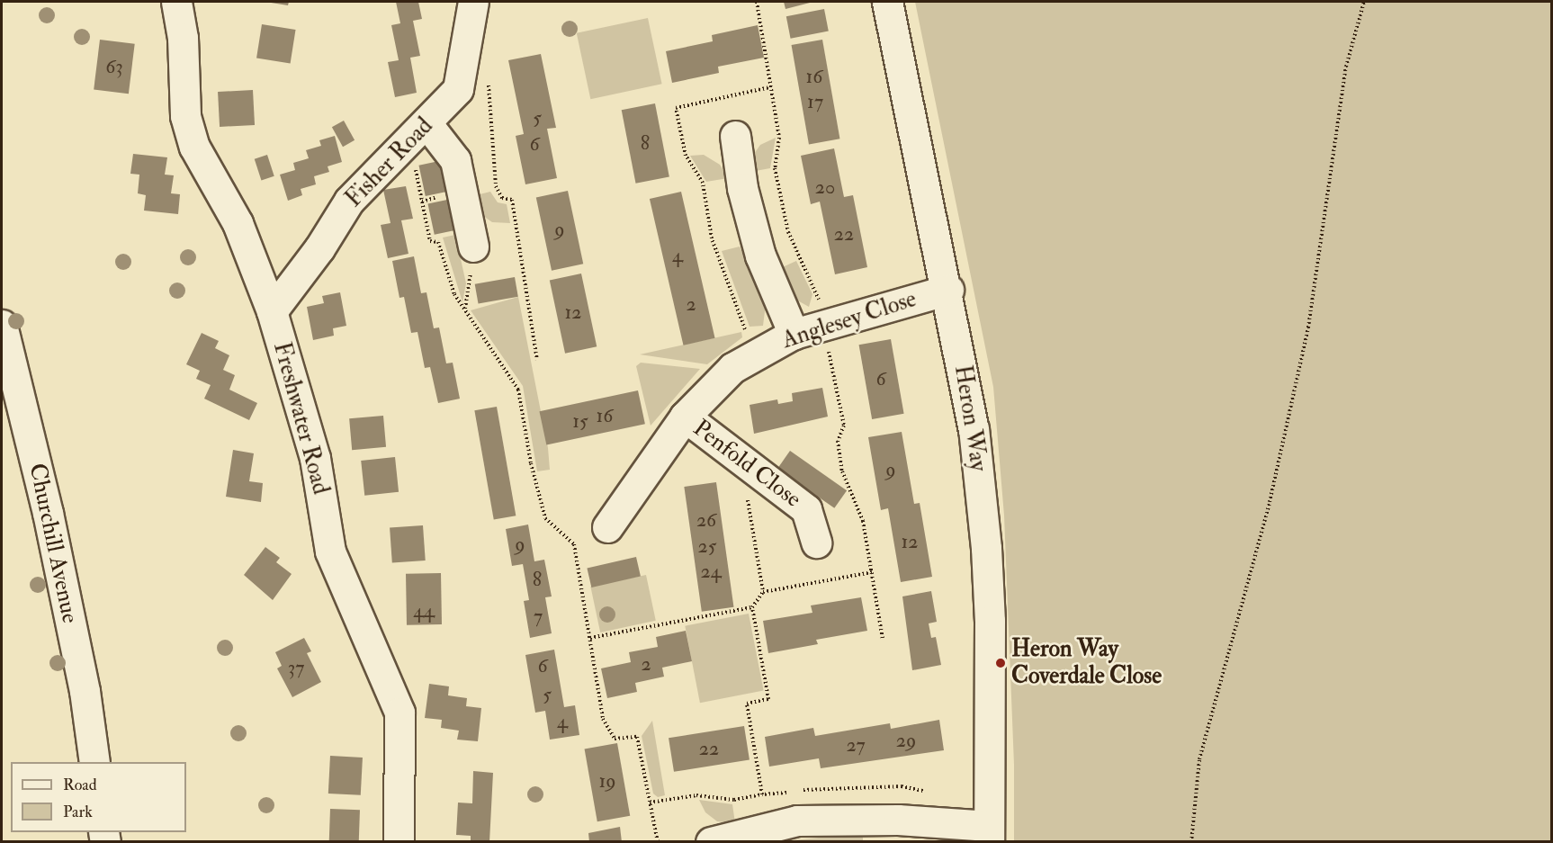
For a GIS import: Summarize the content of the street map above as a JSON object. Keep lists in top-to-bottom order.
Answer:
{
  "streets": {
    "street": [
      "Fisher Road",
      "Anglesey Close",
      "Freshwater Road",
      "Heron Way",
      "Penfold Close",
      "Churchill Avenue"
    ]
  },
  "crossings": [
    ["Fisher Road", "Freshwater Road"],
    ["Anglesey Close", "Heron Way"],
    ["Anglesey Close", "Penfold Close"]
  ],
  "places": ["Heron Way Coverdale Close"],
  "house_numbers": [
    "63",
    "16",
    "17",
    "5",
    "8",
    "6",
    "20",
    "9",
    "22",
    "4",
    "2",
    "12",
    "6",
    "16",
    "15",
    "9",
    "26",
    "12",
    "9",
    "25",
    "24",
    "8",
    "44",
    "7",
    "2",
    "6",
    "37",
    "5",
    "4",
    "29",
    "27",
    "22",
    "19"
  ],
  "legend": ["Road", "Park"]
}
